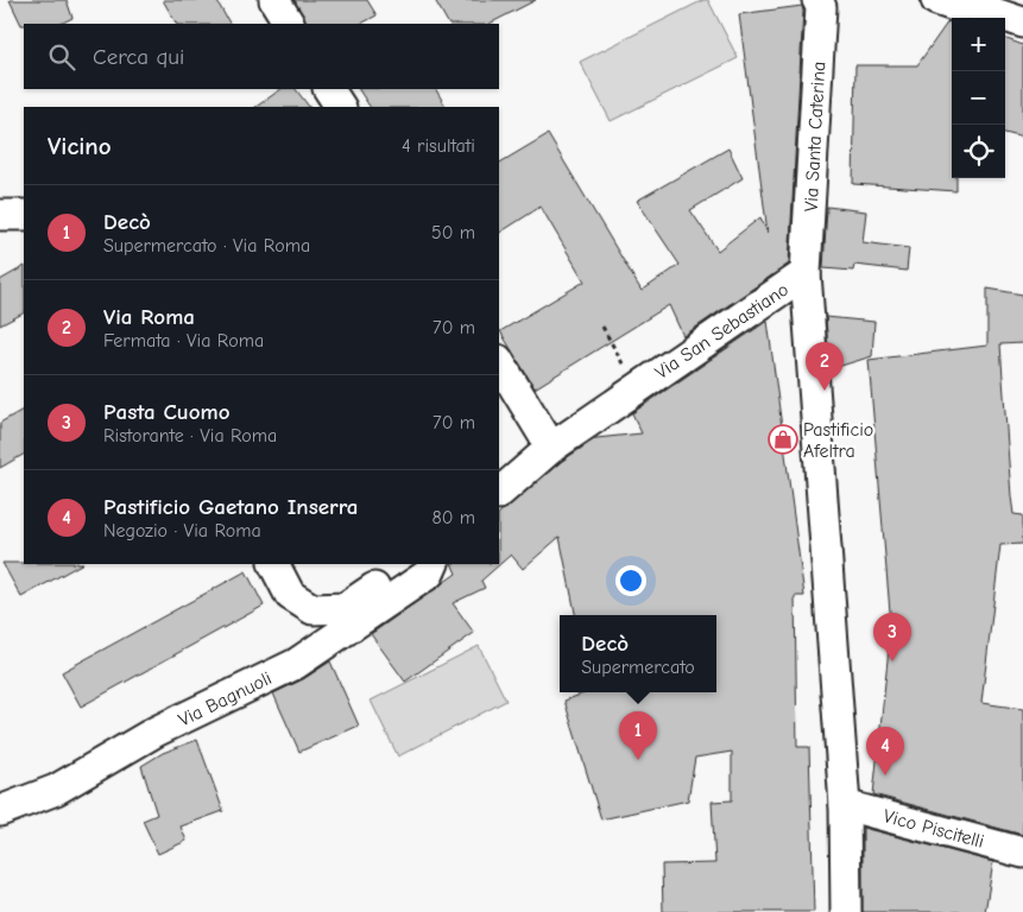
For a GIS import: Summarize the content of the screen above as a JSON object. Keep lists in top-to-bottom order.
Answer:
{
  "streets": {
    "street": [
      "Via Santa Caterina",
      "Via San Sebastiano",
      "Via Bagnuoli",
      "Vico Piscitelli"
    ]
  },
  "crossings": [
    ["Via Santa Caterina", "Via San Sebastiano"],
    ["Via Santa Caterina", "Vico Piscitelli"]
  ],
  "places": {
    "shop": ["Pastificio Afeltra"]
  },
  "page": {
    "map_buttons": ["+", "−"],
    "search": "Cerca qui",
    "heading": ["Vicino", "4 risultati"],
    "list": [
      {
        "mark": "1",
        "name": "Decò",
        "note": "Supermercato · Via Roma",
        "value": "50 m"
      },
      {
        "mark": "2",
        "name": "Via Roma",
        "note": "Fermata · Via Roma",
        "value": "70 m"
      },
      {
        "mark": "3",
        "name": "Pasta Cuomo",
        "note": "Ristorante · Via Roma",
        "value": "70 m"
      },
      {
        "mark": "4",
        "name": "Pastificio Gaetano Inserra",
        "note": "Negozio · Via Roma",
        "value": "80 m"
      }
    ],
    "pins": [
      "2",
      "3",
      "1",
      "4"
    ],
    "popup": ["Decò", "Supermercato"]
  }
}
